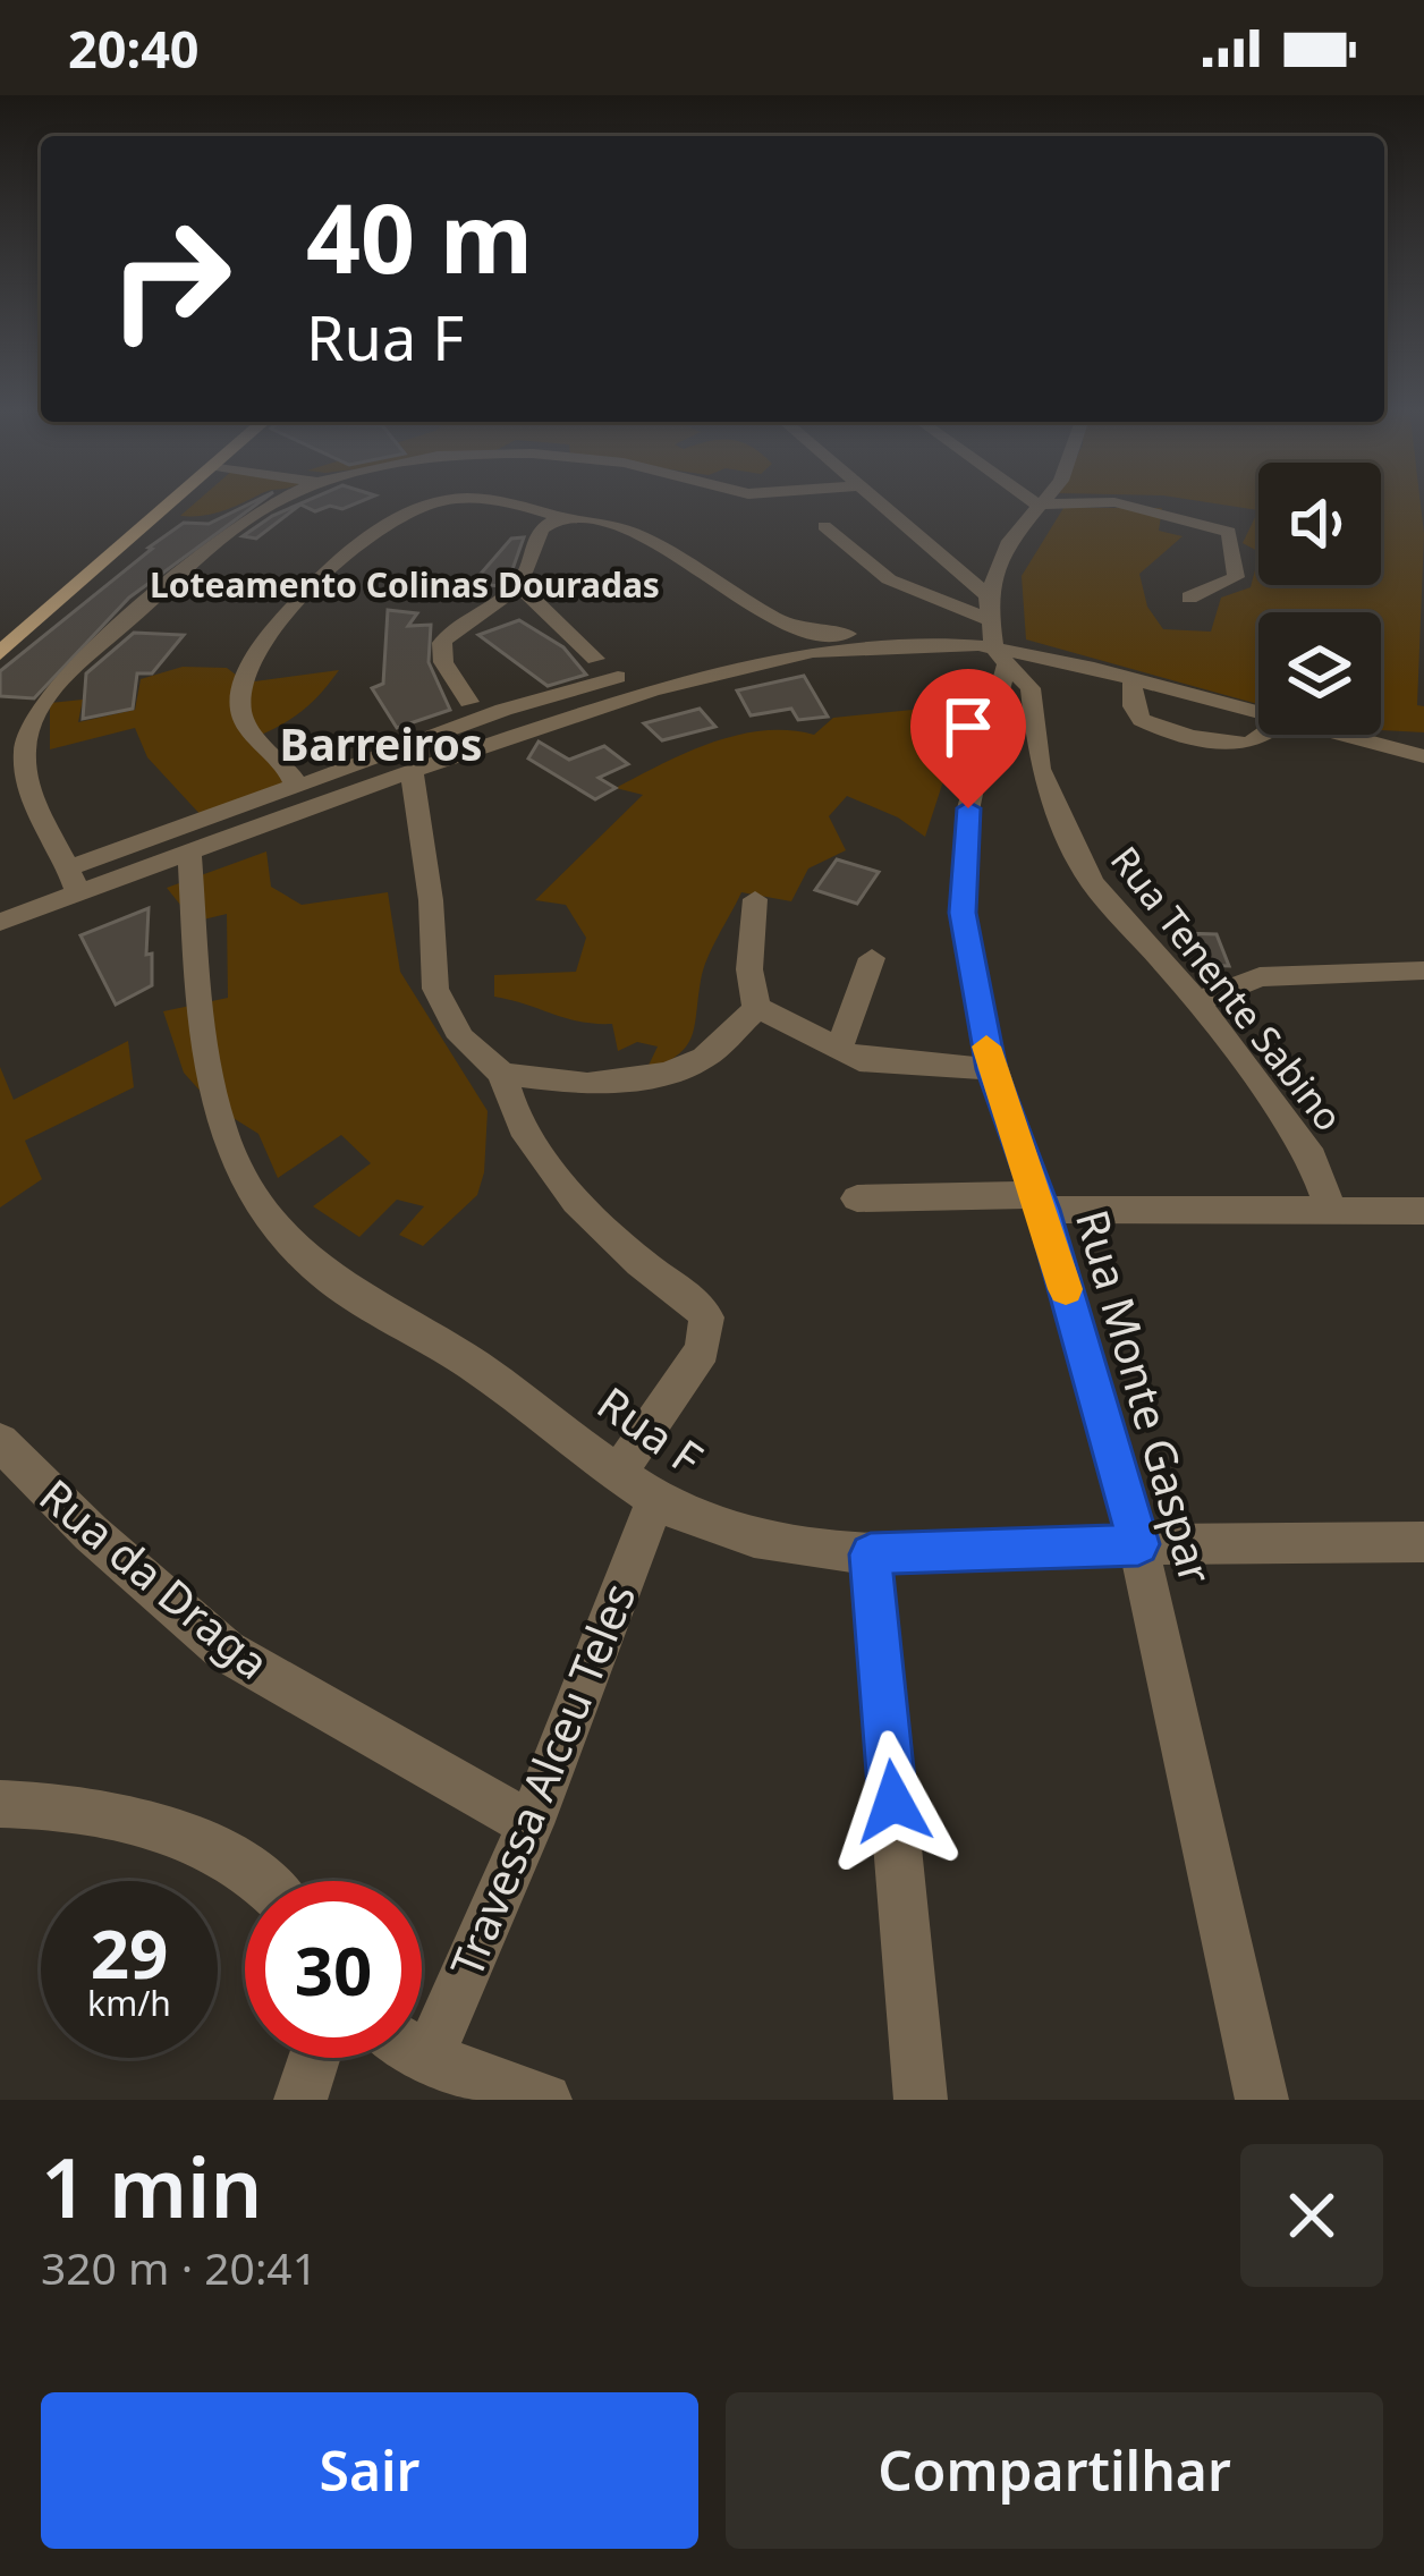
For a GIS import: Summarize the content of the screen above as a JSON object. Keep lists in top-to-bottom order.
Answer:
{
  "streets": {
    "street": [
      "Rua Tenente Sabino",
      "Rua Monte Gaspar",
      "Rua F",
      "Rua da Draga",
      "Travessa Alceu Teles"
    ]
  },
  "crossings": [
    ["Rua Tenente Sabino", "Rua Monte Gaspar"],
    ["Rua Monte Gaspar", "Rua F"],
    ["Rua F", "Travessa Alceu Teles"],
    ["Rua da Draga", "Travessa Alceu Teles"]
  ],
  "districts": ["Loteamento Colinas Douradas", "Barreiros"],
  "page": {
    "status": "20:40",
    "turn": ["40 m", "Rua F"],
    "speed": "29 km/h",
    "limit": "30",
    "heading": ["1 min", "320 m · 20:41"],
    "buttons": ["Sair", "Compartilhar"]
  }
}
